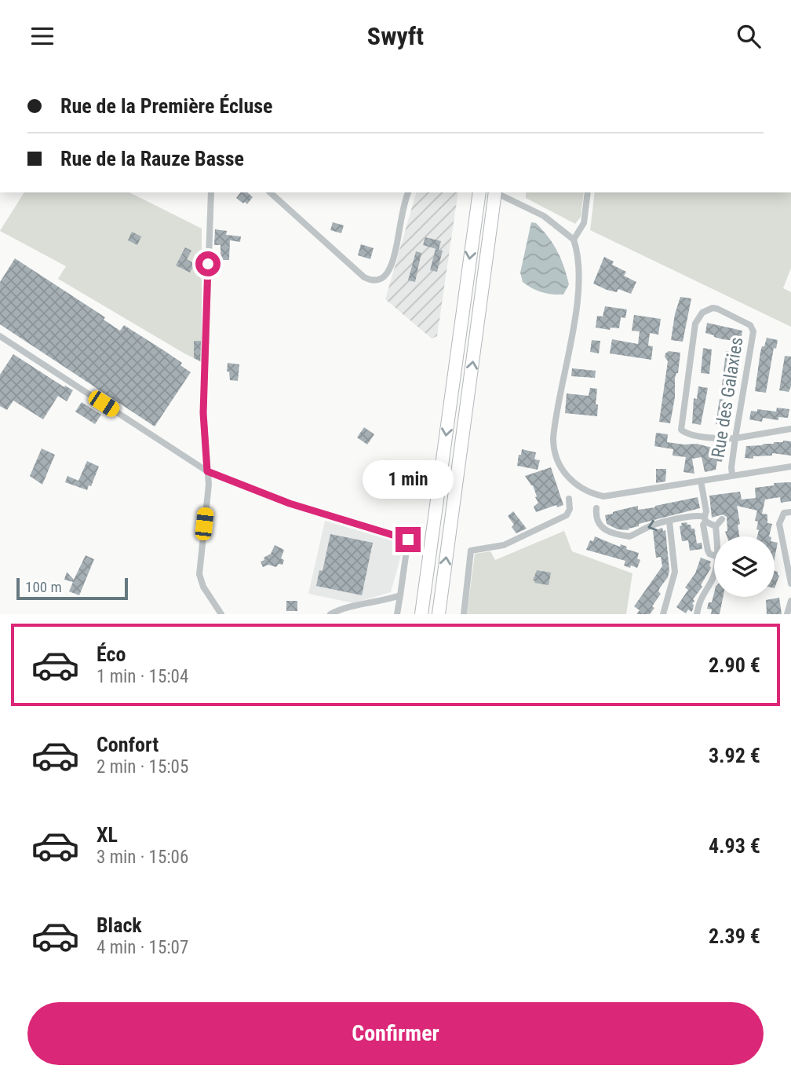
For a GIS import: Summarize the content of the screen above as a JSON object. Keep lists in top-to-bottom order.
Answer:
{
  "streets": {
    "street": ["Rue des Galaxies"]
  },
  "scale_bar": "100 m",
  "page": {
    "header": "Swyft",
    "banner": ["Rue de la Première Écluse", "Rue de la Rauze Basse"],
    "bubble": "1 min",
    "scale": "100 m",
    "list": [
      {
        "name": "Éco",
        "note": "1 min · 15:04",
        "value": "2.90 €"
      },
      {
        "name": "Confort",
        "note": "2 min · 15:05",
        "value": "3.92 €"
      },
      {
        "name": "XL",
        "note": "3 min · 15:06",
        "value": "4.93 €"
      },
      {
        "name": "Black",
        "note": "4 min · 15:07",
        "value": "2.39 €"
      }
    ],
    "buttons": "Confirmer"
  }
}
